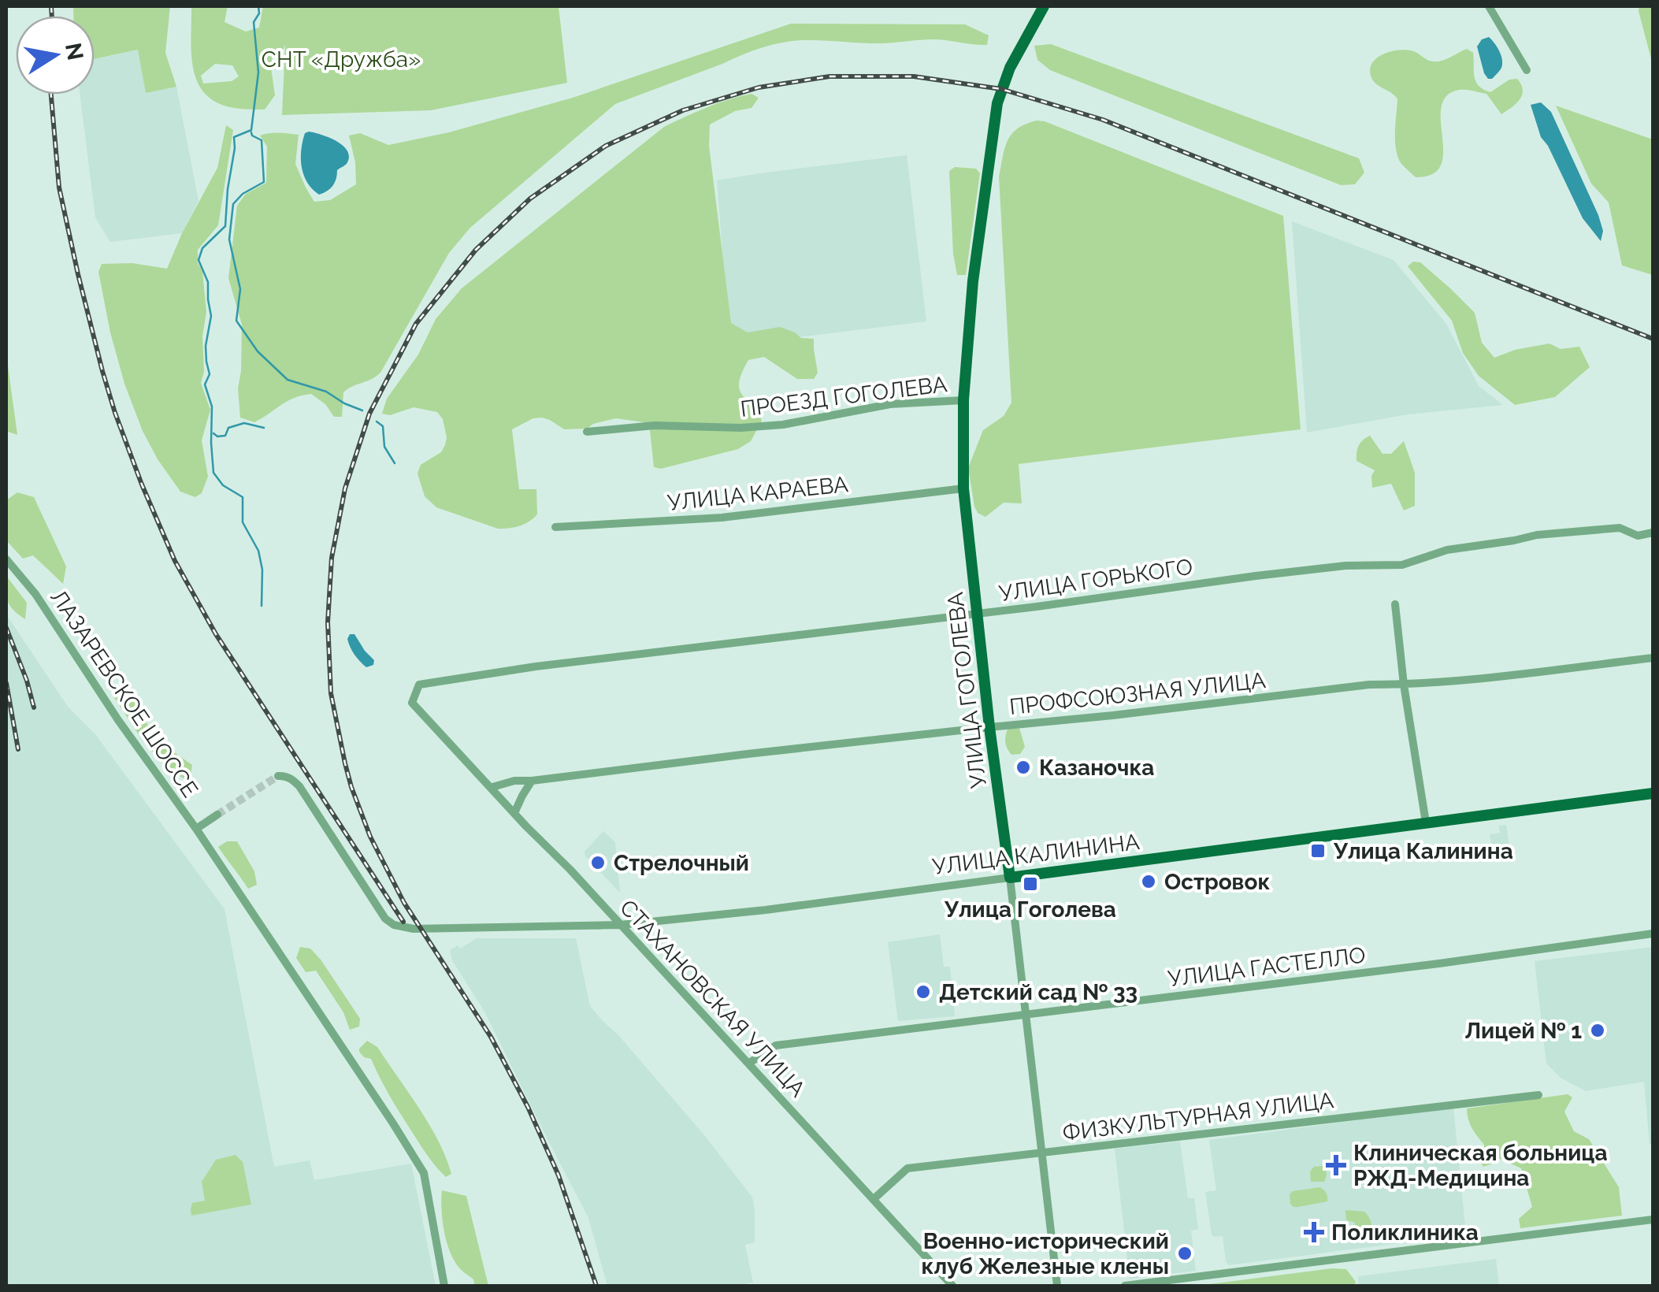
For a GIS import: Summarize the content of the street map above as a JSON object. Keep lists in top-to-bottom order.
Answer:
{
  "streets": {
    "main road": ["УЛИЦА ГОГОЛЕВА", "УЛИЦА КАЛИНИНА"],
    "street": [
      "ПРОЕЗД ГОГОЛЕВА",
      "УЛИЦА КАРАЕВА",
      "УЛИЦА ГОРЬКОГО",
      "ЛАЗАРЕВСКОЕ ШОССЕ",
      "ПРОФСОЮЗНАЯ УЛИЦА",
      "УЛИЦА ГАСТЕЛЛО",
      "СТАХАНОВСКАЯ УЛИЦА",
      "ФИЗКУЛЬТУРНАЯ УЛИЦА"
    ]
  },
  "crossings": [
    ["ПРОЕЗД ГОГОЛЕВА", "УЛИЦА ГОГОЛЕВА"],
    ["УЛИЦА КАРАЕВА", "УЛИЦА ГОГОЛЕВА"],
    ["УЛИЦА ГОРЬКОГО", "УЛИЦА ГОГОЛЕВА"],
    ["УЛИЦА ГОРЬКОГО", "СТАХАНОВСКАЯ УЛИЦА"],
    ["УЛИЦА ГОГОЛЕВА", "ПРОФСОЮЗНАЯ УЛИЦА"],
    ["УЛИЦА ГОГОЛЕВА", "УЛИЦА КАЛИНИНА"],
    ["УЛИЦА ГОГОЛЕВА", "УЛИЦА ГАСТЕЛЛО"],
    ["УЛИЦА ГОГОЛЕВА", "ФИЗКУЛЬТУРНАЯ УЛИЦА"],
    ["ПРОФСОЮЗНАЯ УЛИЦА", "СТАХАНОВСКАЯ УЛИЦА"],
    ["УЛИЦА КАЛИНИНА", "СТАХАНОВСКАЯ УЛИЦА"],
    ["УЛИЦА ГАСТЕЛЛО", "СТАХАНОВСКАЯ УЛИЦА"],
    ["СТАХАНОВСКАЯ УЛИЦА", "ФИЗКУЛЬТУРНАЯ УЛИЦА"]
  ],
  "parks": ["СНТ «Дружба»"],
  "places": {
    "other": [
      "Казаночка",
      "Стрелочный",
      "Островок",
      "Детский сад № 33",
      "Лицей № 1",
      "Военно-исторический клуб Железные клены"
    ],
    "transit": ["Улица Калинина", "Улица Гоголева"],
    "health": ["Клиническая больница РЖД-Медицина", "Поликлиника"]
  },
  "north": "right"
}
